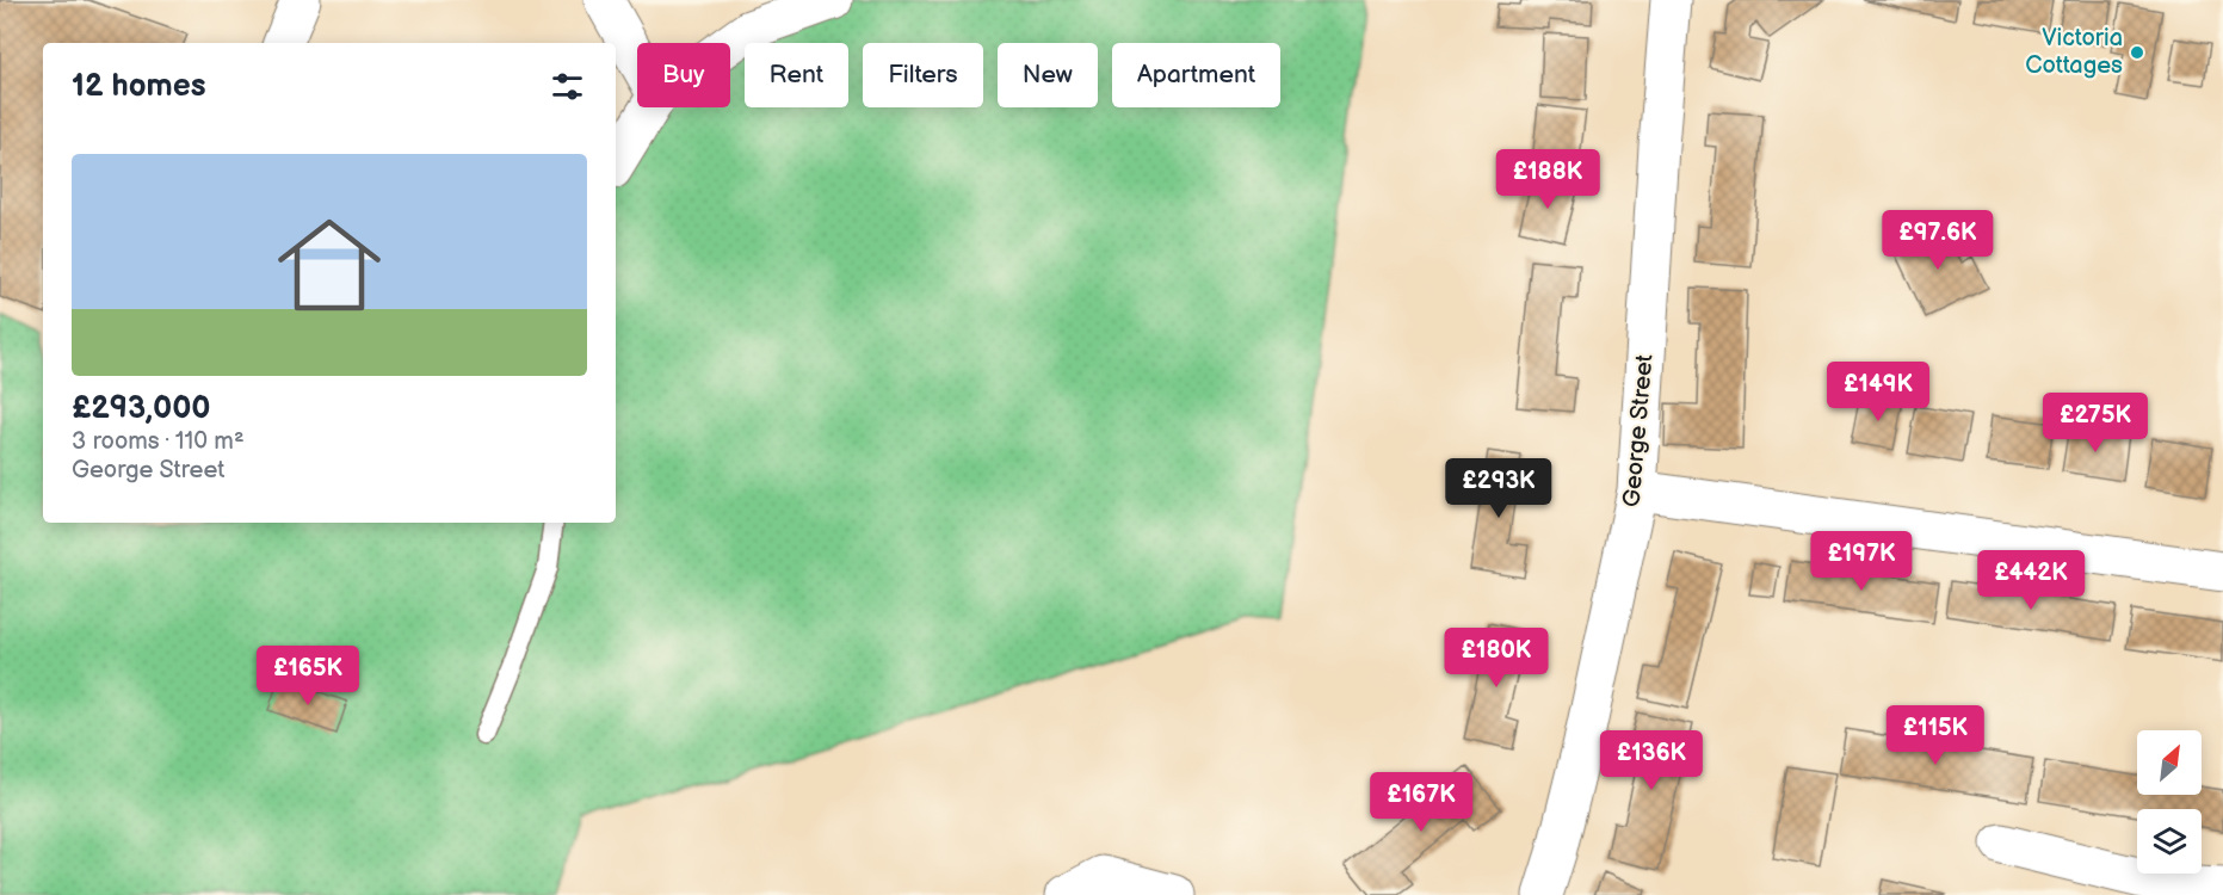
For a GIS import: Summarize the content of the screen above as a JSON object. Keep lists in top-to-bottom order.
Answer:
{
  "streets": {
    "street": ["George Street"]
  },
  "places": ["Victoria Cottages"],
  "north": "top right",
  "page": {
    "chip": [
      "Buy",
      "Rent",
      "Filters",
      "New",
      "Apartment"
    ],
    "heading": "12 homes",
    "list": [
      {
        "name": "£293,000",
        "note": "3 rooms · 110 m² · George Street"
      }
    ],
    "price": [
      "£188K",
      "£97.6K",
      "£149K",
      "£275K",
      "£293K",
      "£197K",
      "£442K",
      "£180K",
      "£165K",
      "£115K",
      "£136K",
      "£167K"
    ]
  }
}
